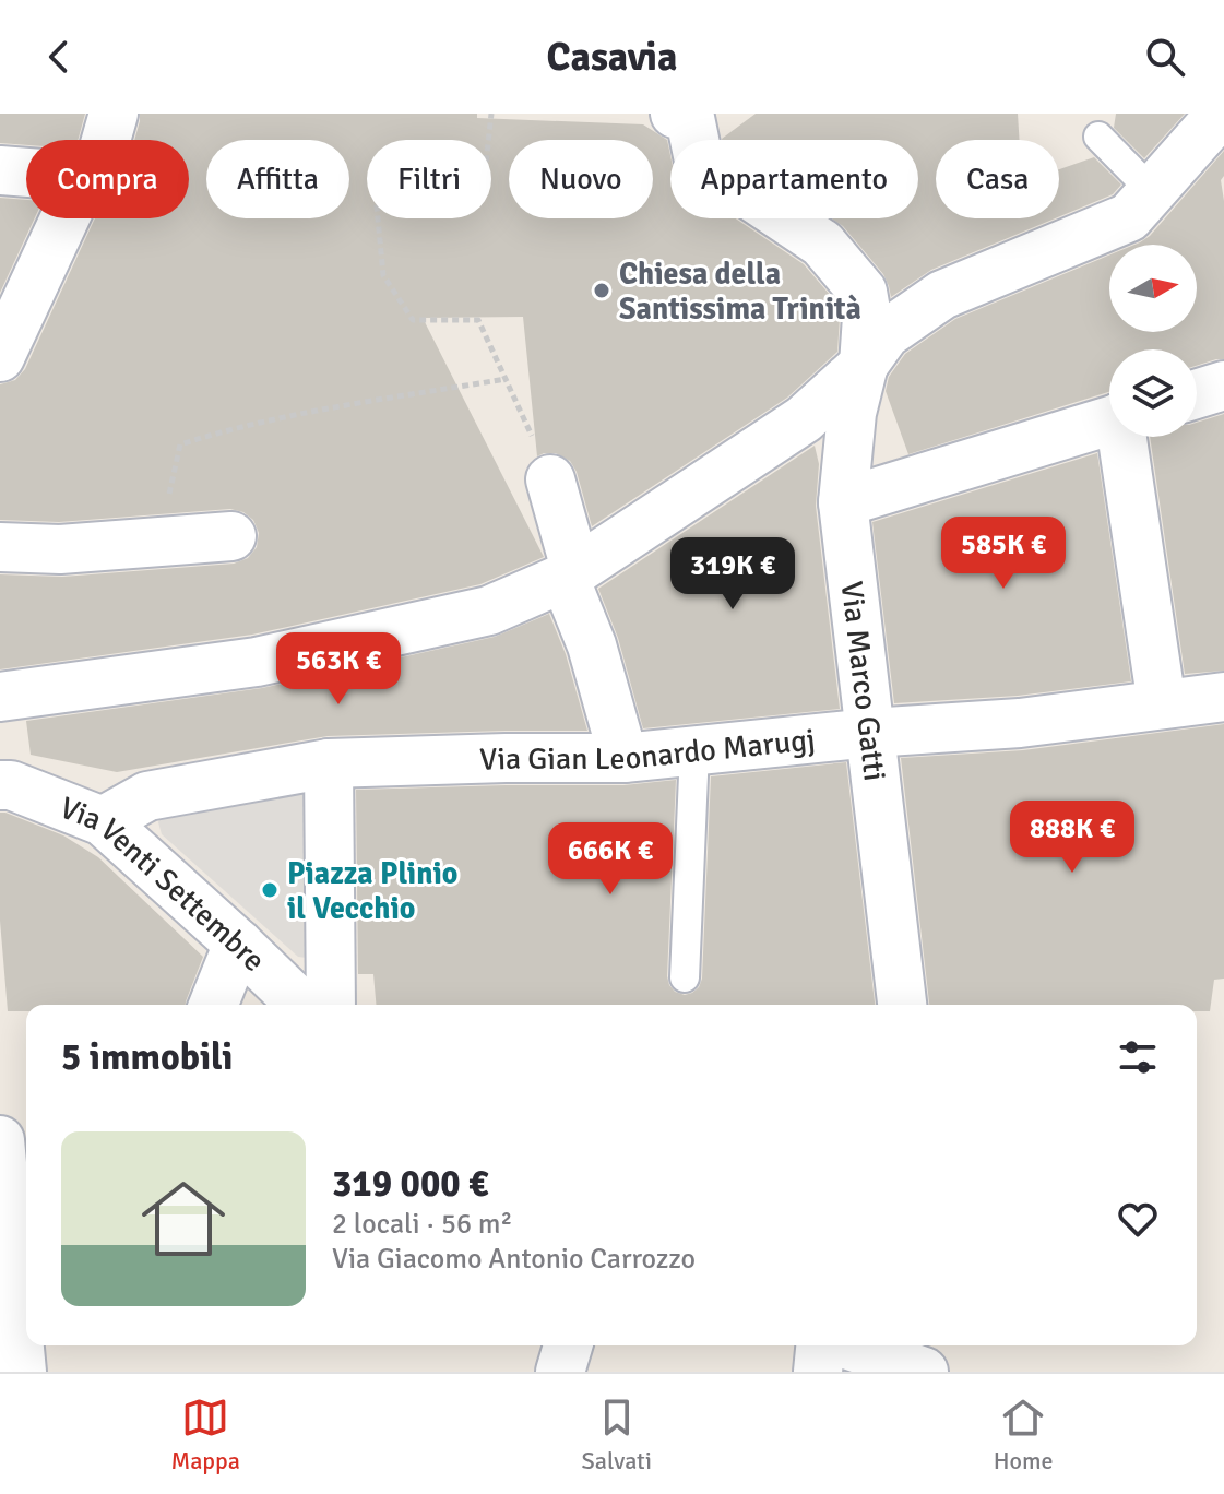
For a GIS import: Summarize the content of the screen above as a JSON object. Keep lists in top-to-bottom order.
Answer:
{
  "streets": {
    "street": ["Via Marco Gatti", "Via Gian Leonardo Marugj", "Via Venti Settembre"]
  },
  "crossings": [
    ["Via Marco Gatti", "Via Gian Leonardo Marugj"]
  ],
  "places": ["Chiesa della Santissima Trinità", "Piazza Plinio il Vecchio"],
  "north": "right",
  "page": {
    "header": "Casavia",
    "chip": [
      "Compra",
      "Affitta",
      "Filtri",
      "Nuovo",
      "Appartamento",
      "Casa"
    ],
    "price": [
      "585K €",
      "319K €",
      "563K €",
      "888K €",
      "666K €"
    ],
    "heading": "5 immobili",
    "list": [
      {
        "name": "319 000 €",
        "note": "2 locali · 56 m² · Via Giacomo Antonio Carrozzo"
      }
    ],
    "tabs": ["Mappa", "Salvati", "Home"]
  }
}
